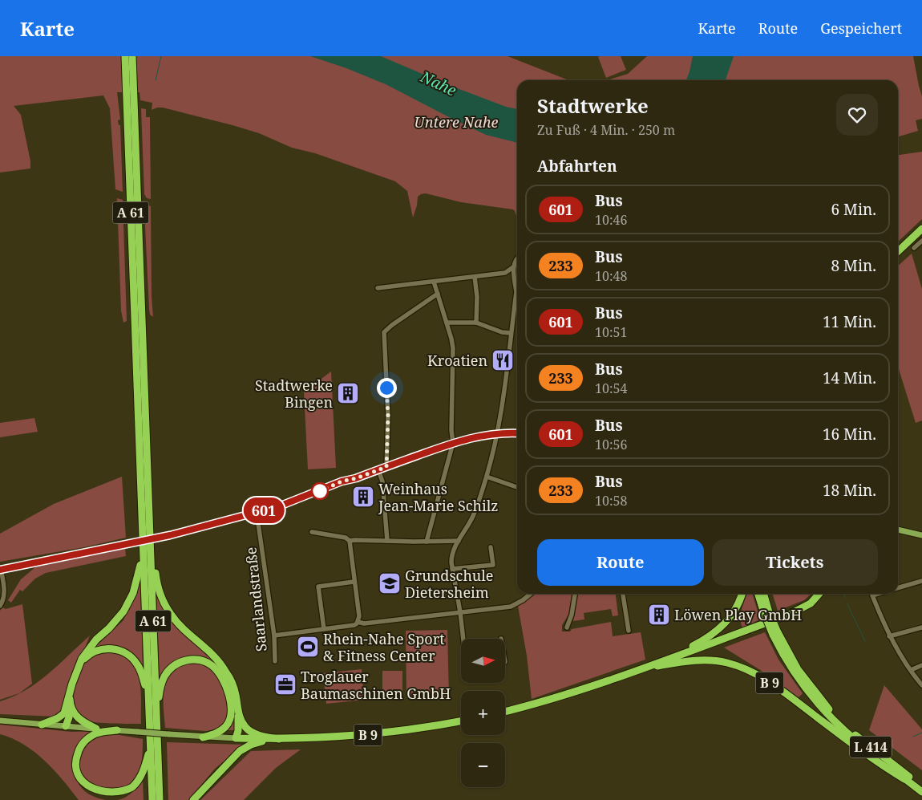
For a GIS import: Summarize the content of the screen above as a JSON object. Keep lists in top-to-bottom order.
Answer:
{
  "streets": {
    "highway": ["A 61", "B 9", "L 414"],
    "street": ["Saarlandstraße"]
  },
  "crossings": [
    ["B 9", "L 414"]
  ],
  "water": ["Nahe"],
  "parks": ["Untere Nahe"],
  "places": {
    "restaurant": ["Kroatien"],
    "building": ["Stadtwerke Bingen", "Weinhaus Jean-Marie Schilz", "Löwen Play GmbH"],
    "school or university": ["Grundschule Dietersheim"],
    "sports": ["Rhein-Nahe Sport & Fitness Center"],
    "office": ["Troglauer Baumaschinen GmbH"]
  },
  "lines": ["bus line 601"],
  "north": "right",
  "page": {
    "header": "Karte",
    "nav": ["Karte", "Route", "Gespeichert"],
    "on_map": "601",
    "heading": [
      ["Stadtwerke", "Zu Fuß · 4 Min. · 250 m"],
      "Abfahrten"
    ],
    "list": [
      {
        "mark": "601",
        "name": "Bus",
        "note": "10:46",
        "value": "6 Min."
      },
      {
        "mark": "233",
        "name": "Bus",
        "note": "10:48",
        "value": "8 Min."
      },
      {
        "mark": "601",
        "name": "Bus",
        "note": "10:51",
        "value": "11 Min."
      },
      {
        "mark": "233",
        "name": "Bus",
        "note": "10:54",
        "value": "14 Min."
      },
      {
        "mark": "601",
        "name": "Bus",
        "note": "10:56",
        "value": "16 Min."
      },
      {
        "mark": "233",
        "name": "Bus",
        "note": "10:58",
        "value": "18 Min."
      }
    ],
    "buttons": ["Route", "Tickets"],
    "map_buttons": ["+", "−"]
  }
}
